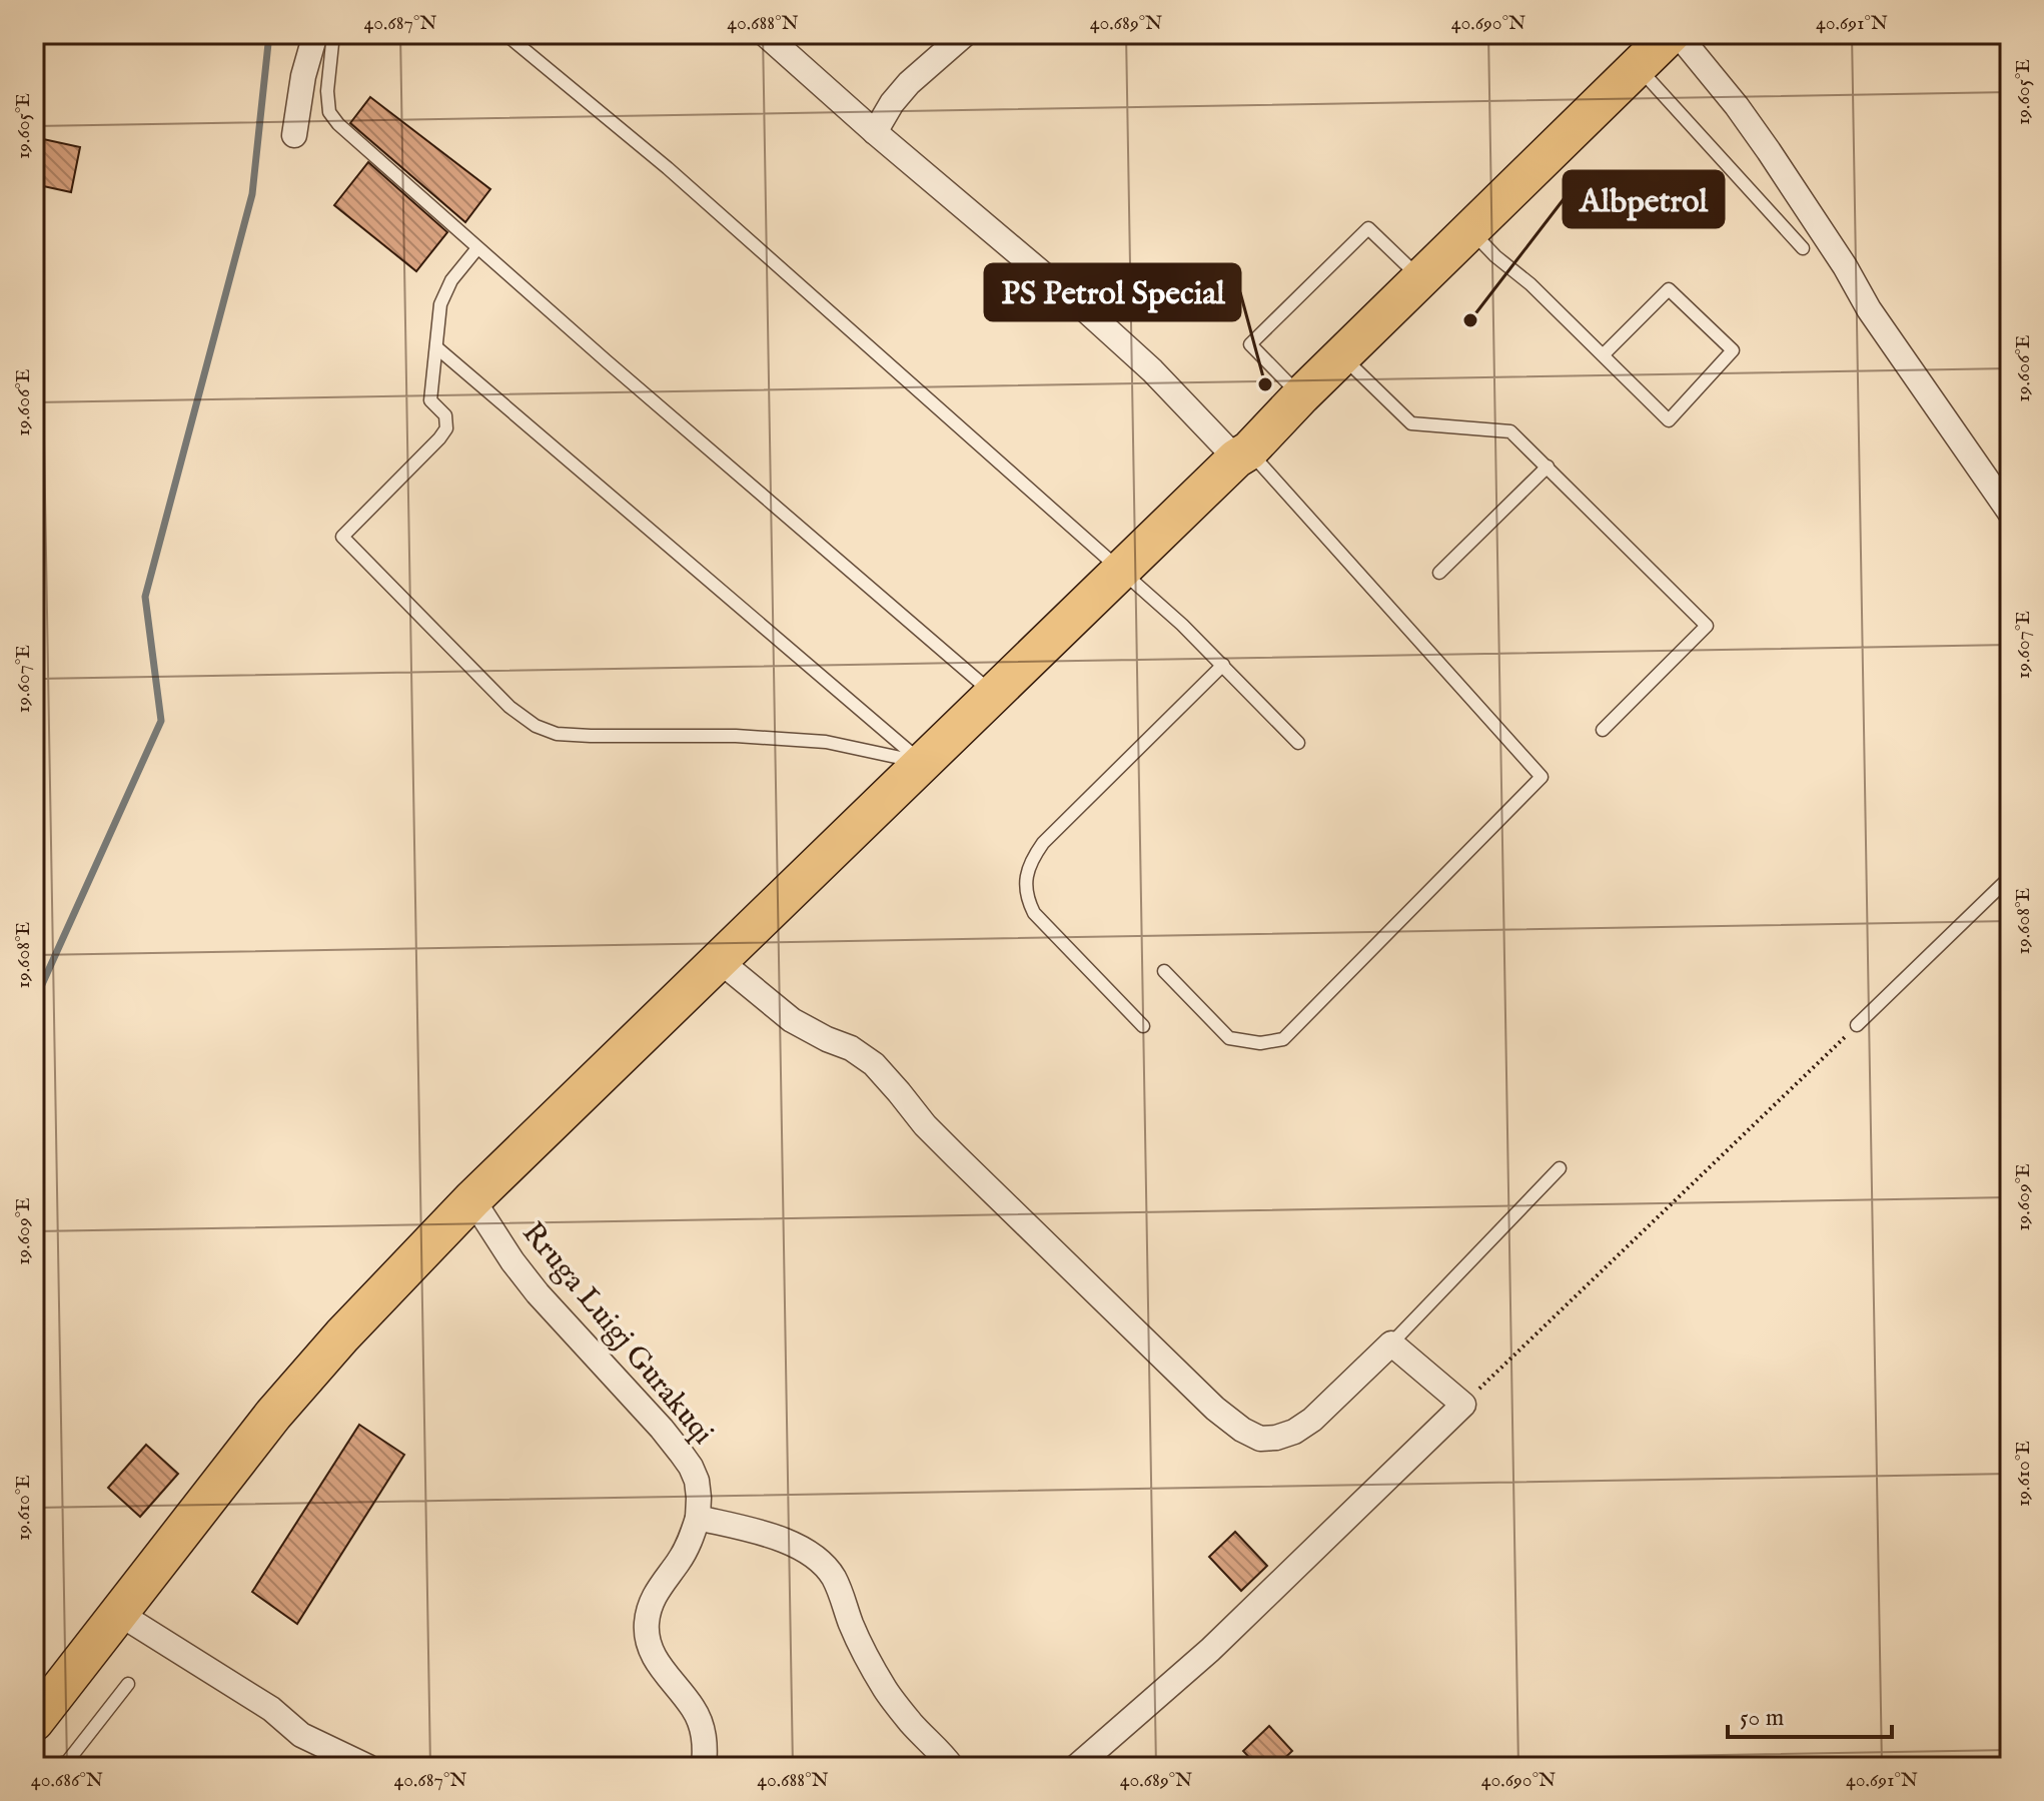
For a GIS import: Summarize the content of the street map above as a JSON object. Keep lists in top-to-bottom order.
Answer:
{
  "streets": {
    "street": ["Rruga Luigj Gurakuqi"]
  },
  "places": ["Albpetrol", "PS Petrol Special"],
  "scale_bar": "50 m",
  "coordinates": [
    "40.687°N",
    "40.688°N",
    "40.689°N",
    "40.690°N",
    "40.691°N",
    "19.605°E",
    "19.606°E",
    "19.607°E",
    "19.608°E",
    "19.609°E",
    "19.610°E",
    "40.686°N"
  ]
}
